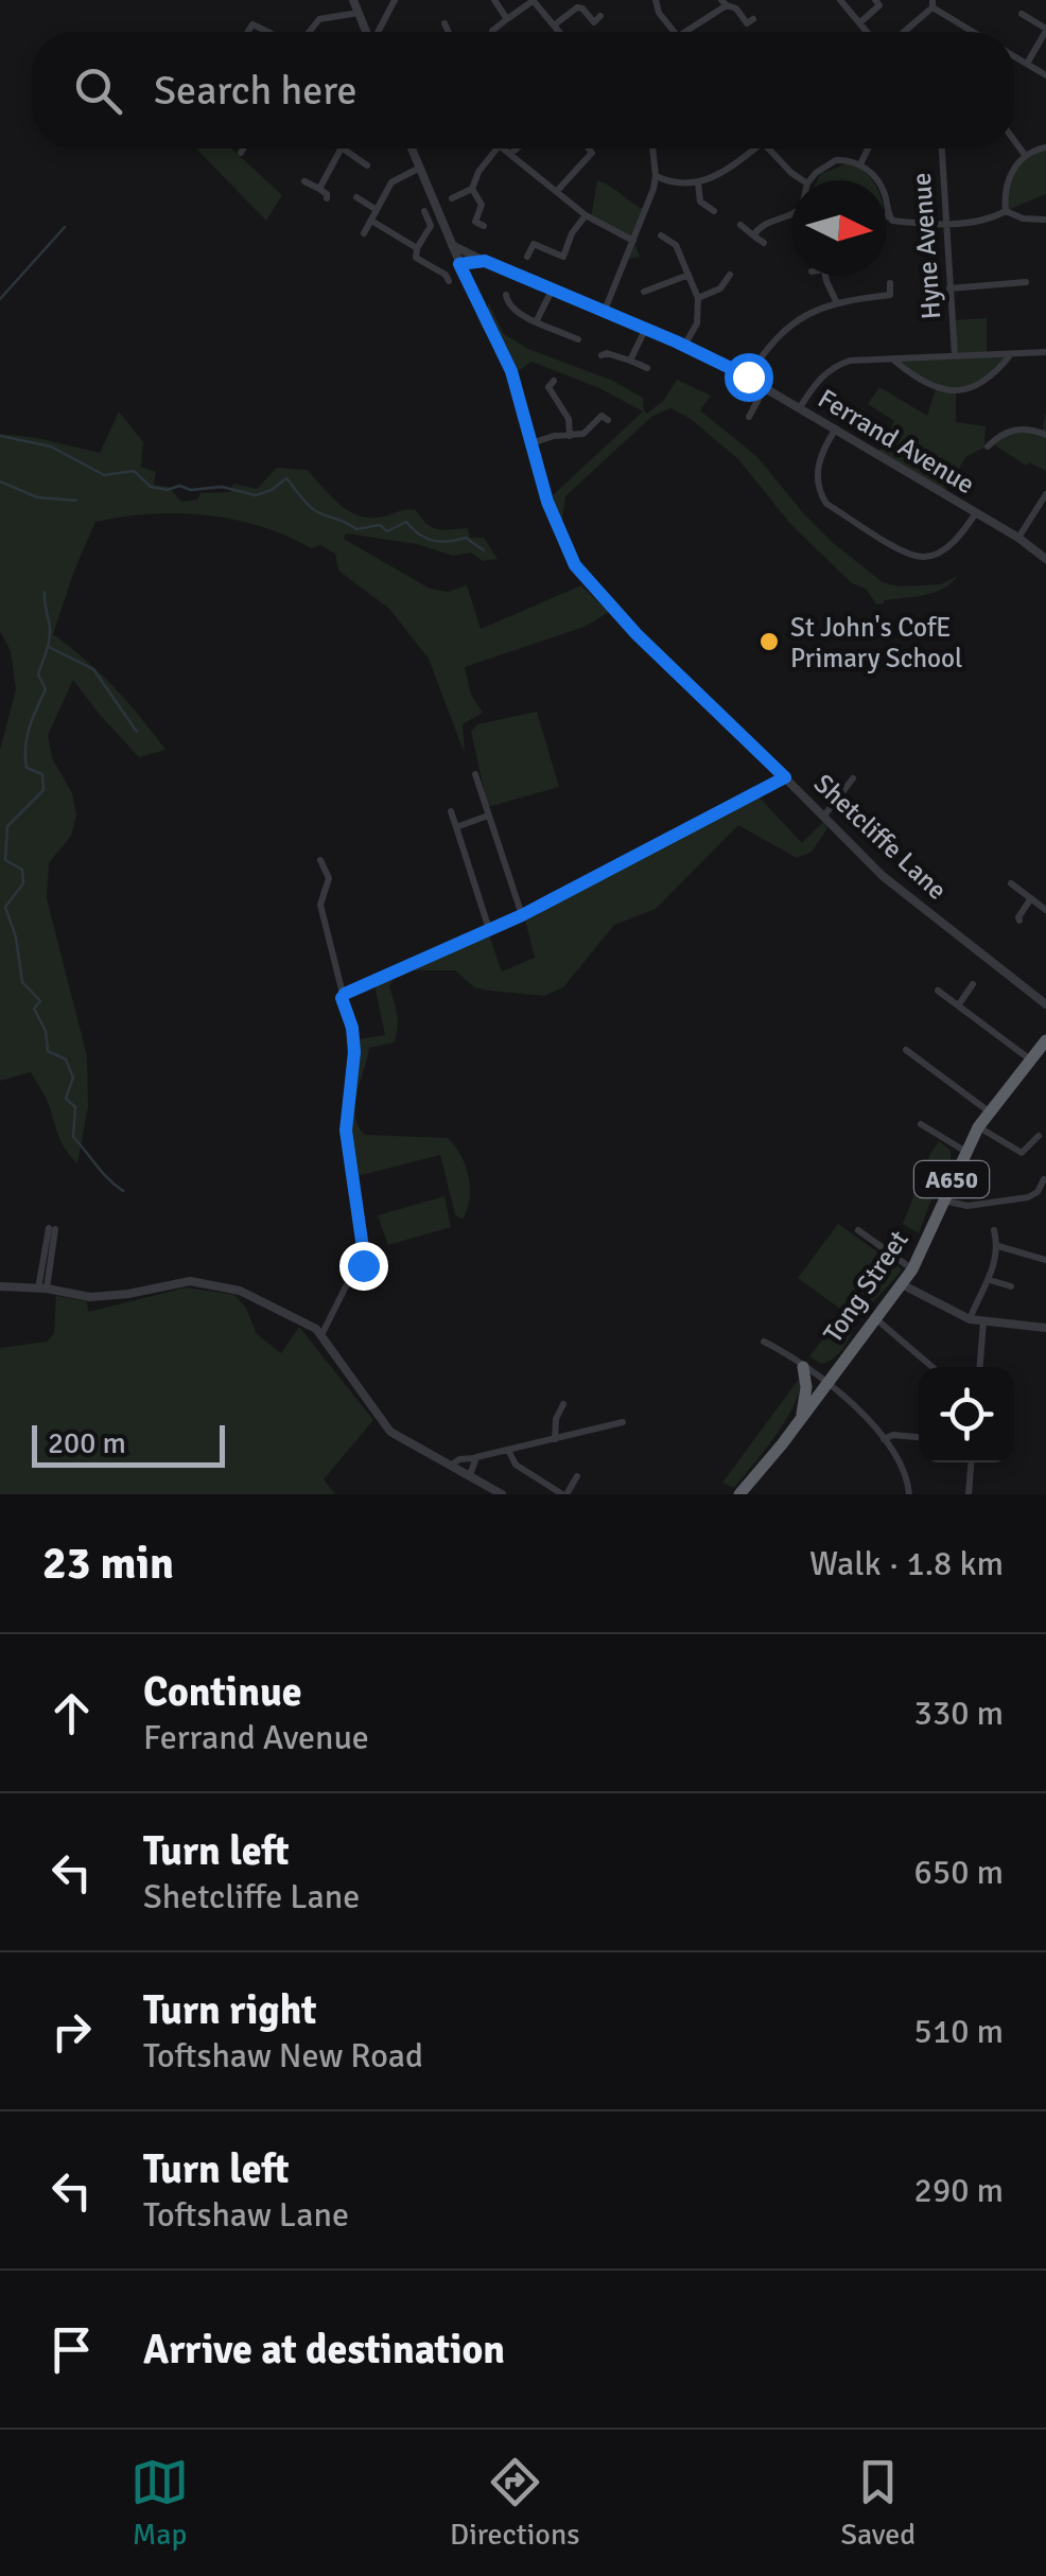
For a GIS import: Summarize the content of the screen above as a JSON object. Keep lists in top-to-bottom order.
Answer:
{
  "streets": {
    "highway": ["A650", "Tong Street"],
    "street": ["Hyne Avenue", "Ferrand Avenue", "Shetcliffe Lane"]
  },
  "crossings": [
    ["Ferrand Avenue", "Shetcliffe Lane"]
  ],
  "places": ["St John's CofE Primary School"],
  "scale_bar": "200 m",
  "north": "right",
  "page": {
    "search": "Search here",
    "scale": "200 m",
    "heading": ["23 min", "Walk · 1.8 km"],
    "list": [
      ["Continue", "Ferrand Avenue", "330 m"],
      ["Turn left", "Shetcliffe Lane", "650 m"],
      ["Turn right", "Toftshaw New Road", "510 m"],
      ["Turn left", "Toftshaw Lane", "290 m"],
      "Arrive at destination"
    ],
    "nav": ["Map", "Directions", "Saved"]
  }
}
